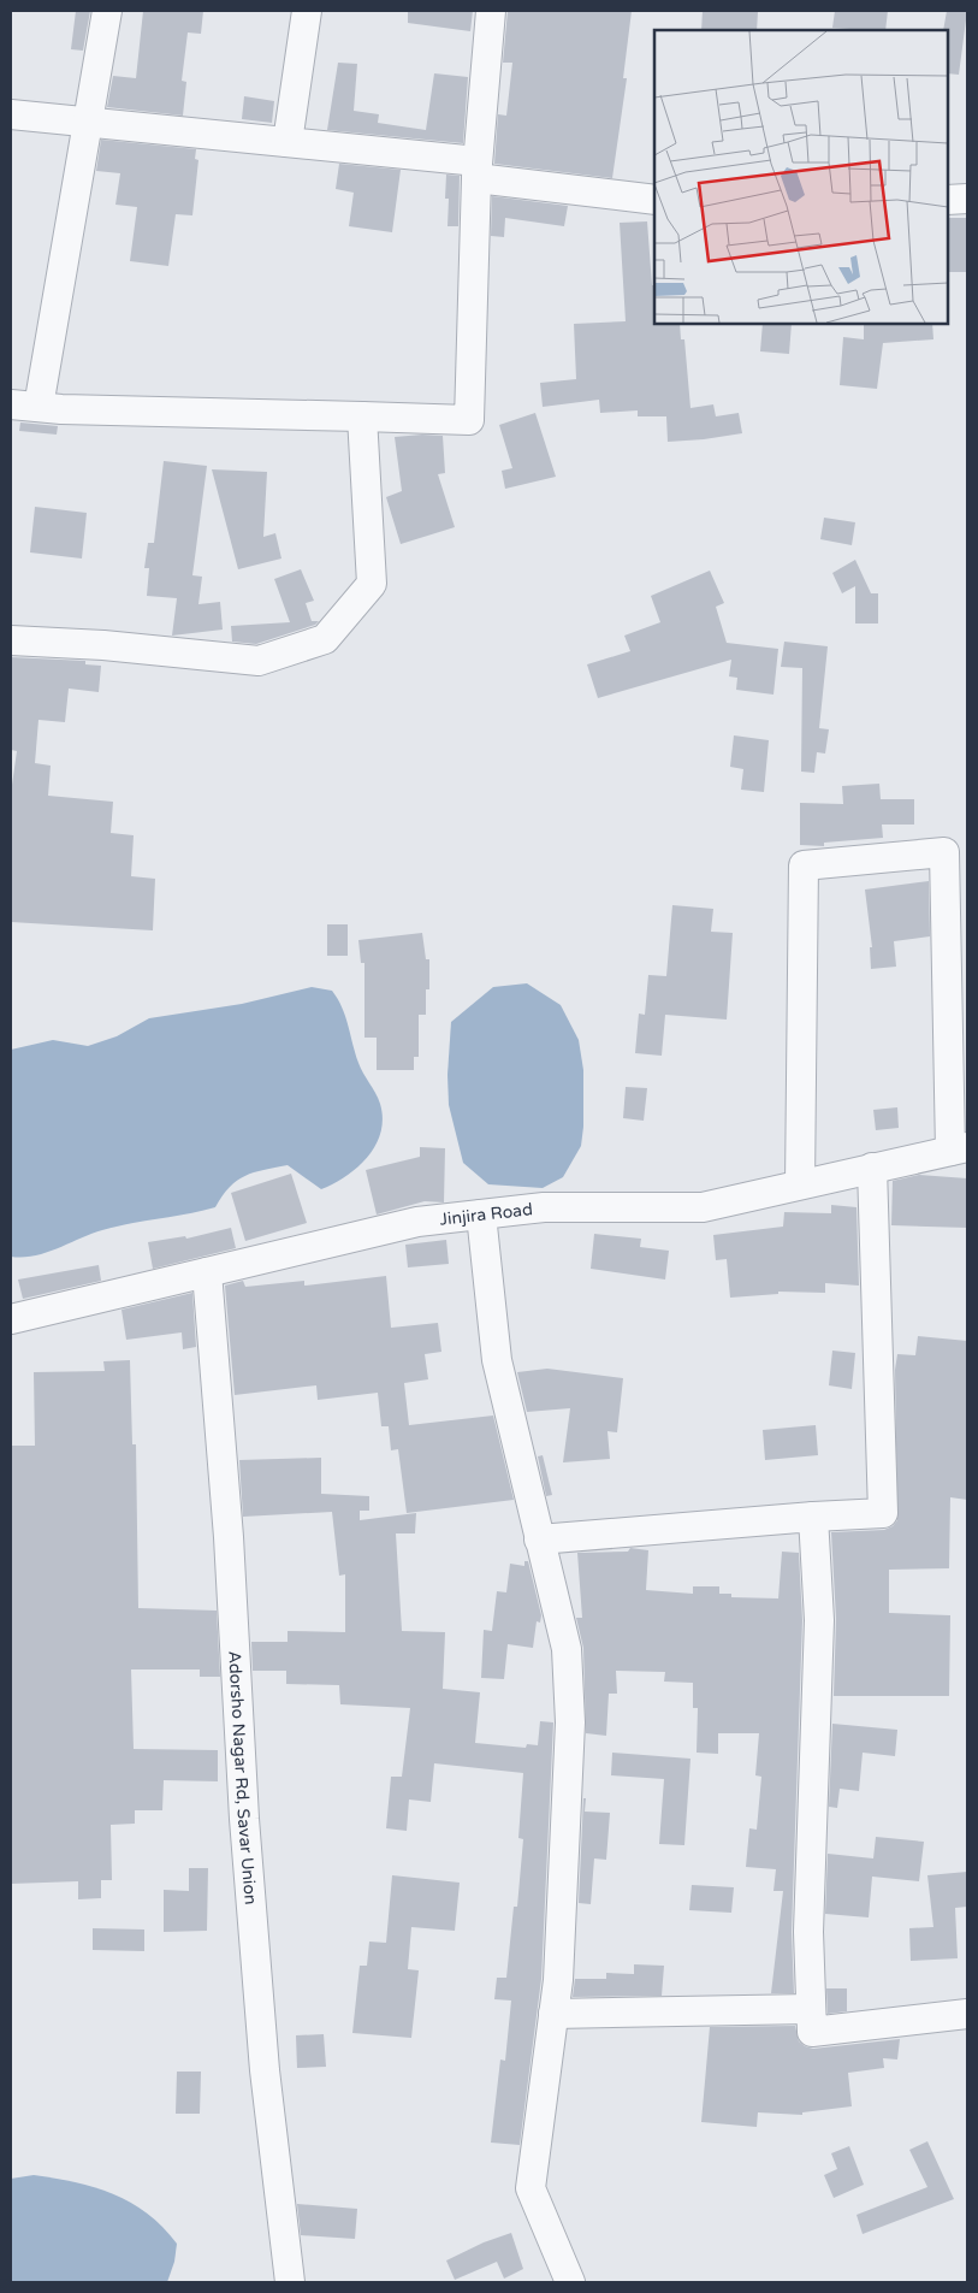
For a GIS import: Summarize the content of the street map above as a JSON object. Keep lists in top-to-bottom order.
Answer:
{
  "streets": {
    "street": ["Jinjira Road", "Adorsho Nagar Rd, Savar Union"]
  },
  "crossings": [
    ["Jinjira Road", "Adorsho Nagar Rd, Savar Union"]
  ]
}
